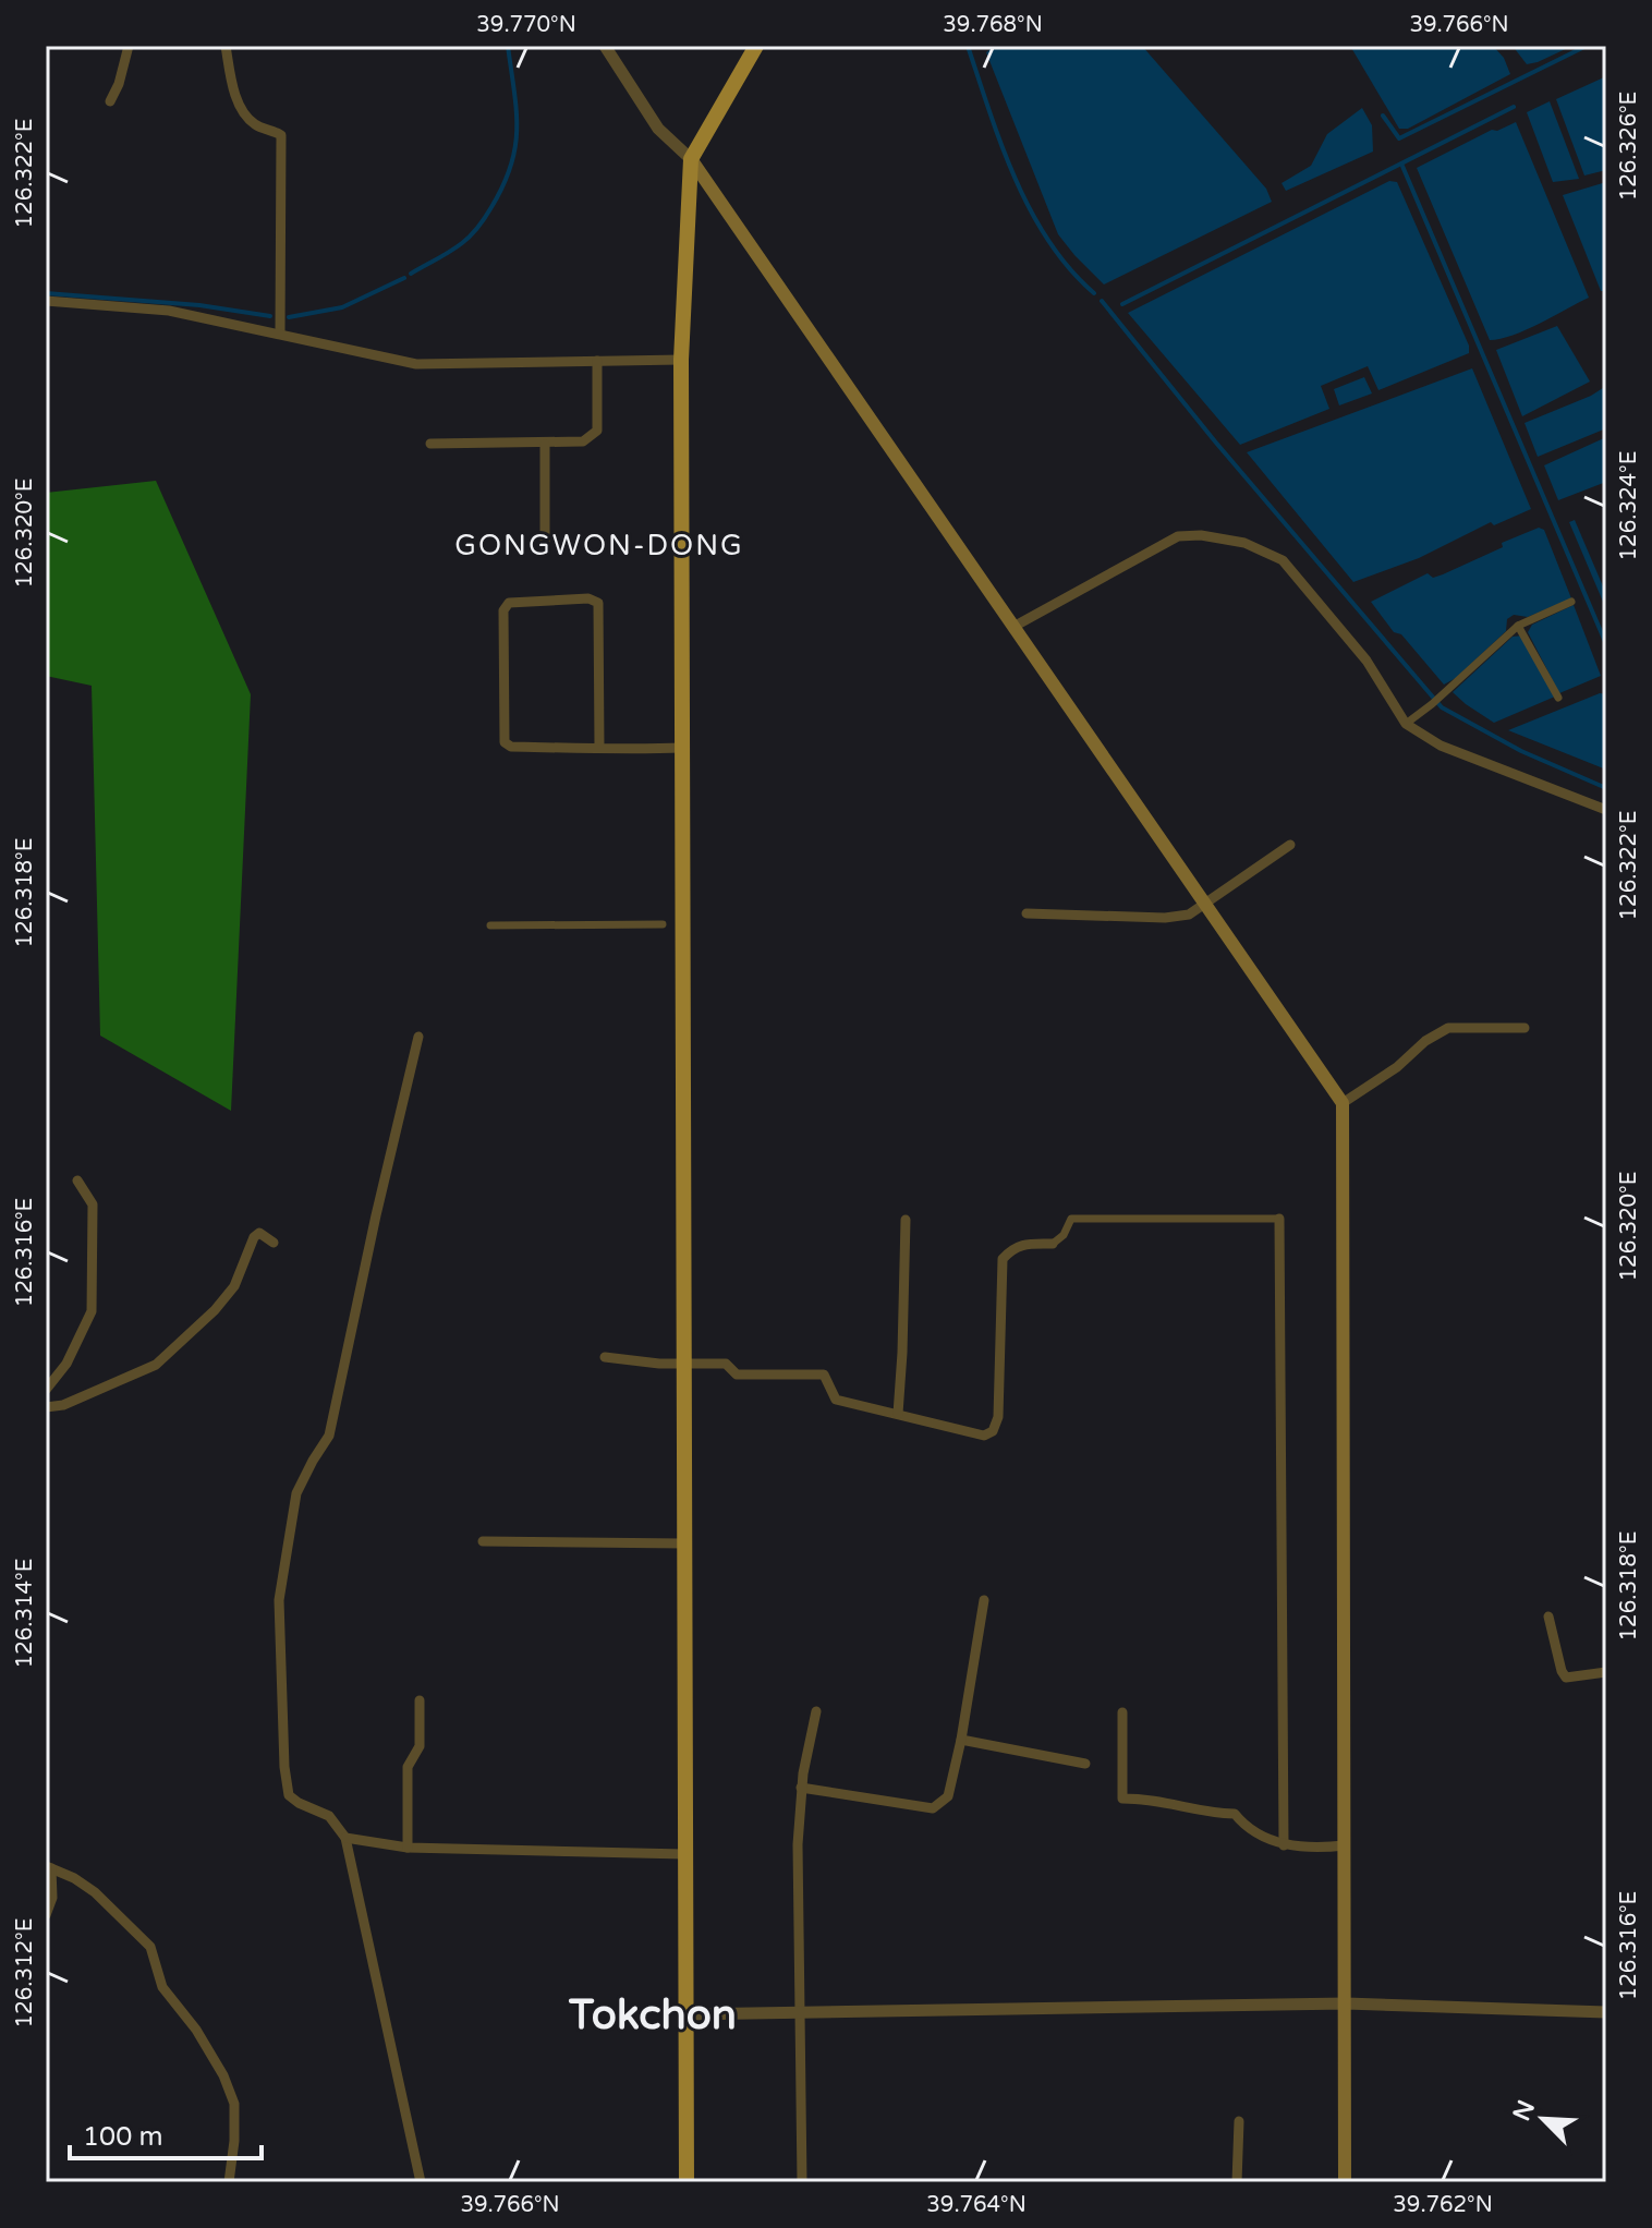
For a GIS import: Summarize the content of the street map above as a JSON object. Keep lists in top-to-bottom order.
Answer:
{
  "districts": ["GONGWON-DONG", "Tokchon"],
  "scale_bar": "100 m",
  "north": "top left",
  "coordinates": [
    "39.770°N",
    "39.768°N",
    "39.766°N",
    "126.326°E",
    "126.322°E",
    "126.324°E",
    "126.320°E",
    "126.318°E",
    "126.316°E",
    "126.314°E",
    "126.312°E",
    "39.764°N",
    "39.762°N"
  ]
}
